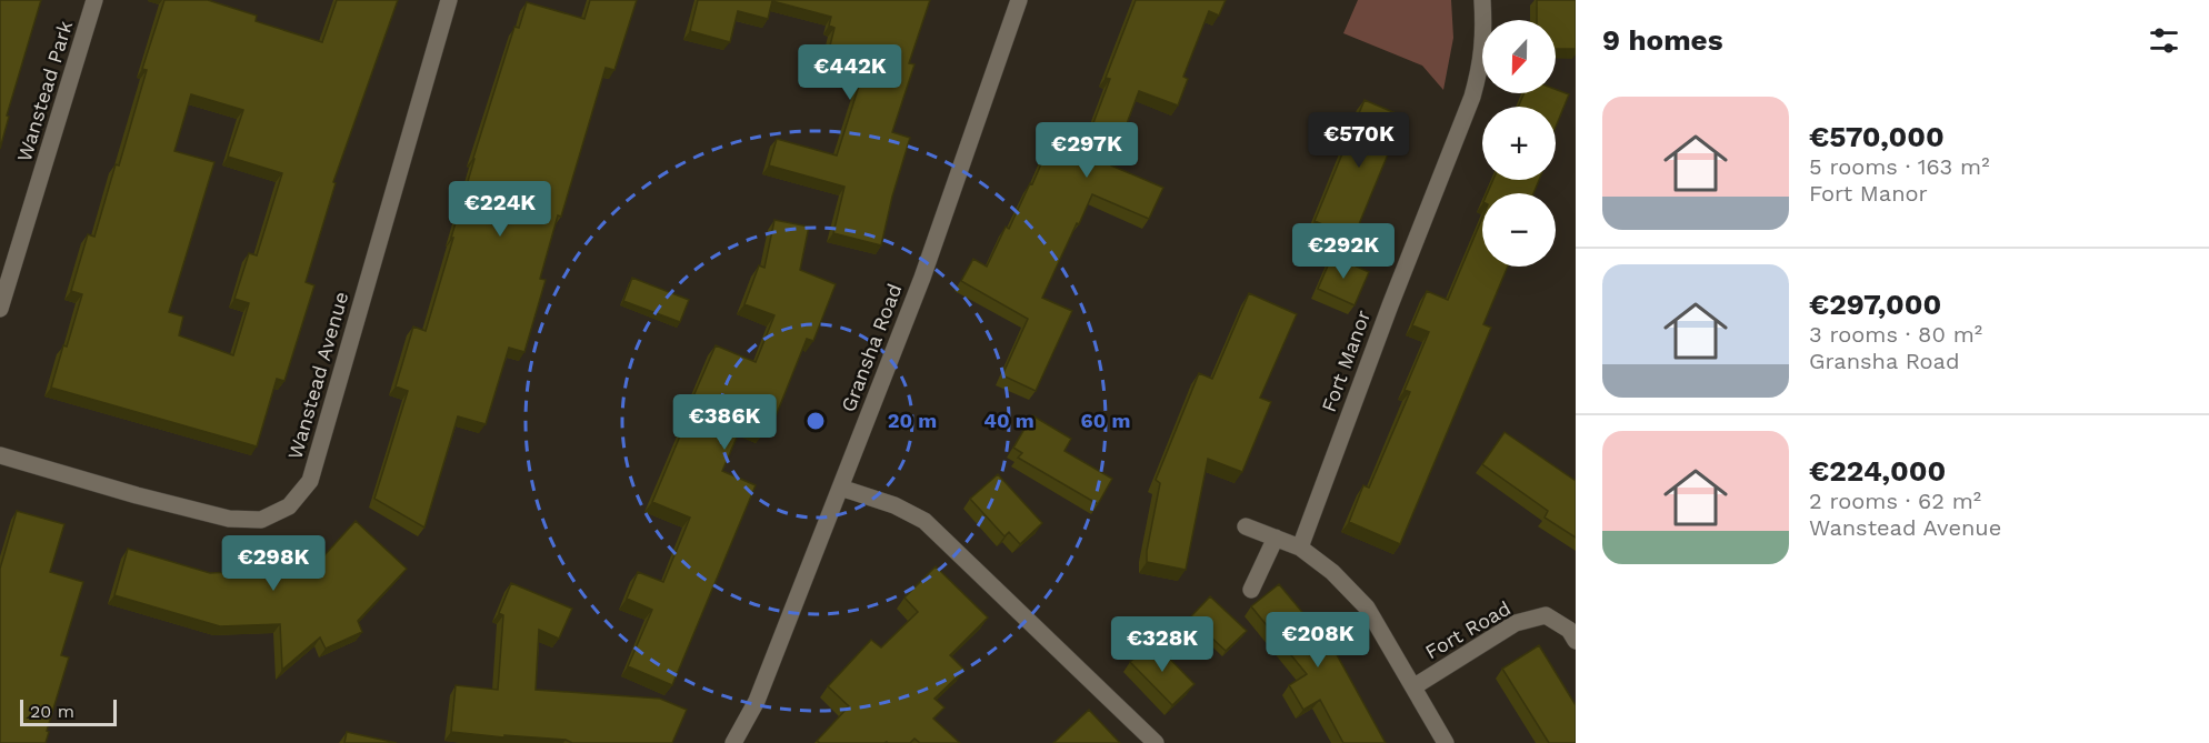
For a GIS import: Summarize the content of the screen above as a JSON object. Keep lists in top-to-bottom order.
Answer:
{
  "streets": {
    "street": [
      "Wanstead Park",
      "Gransha Road",
      "Fort Manor",
      "Wanstead Avenue",
      "Fort Road"
    ]
  },
  "crossings": [
    ["Fort Manor", "Fort Road"]
  ],
  "scale_bar": "20 m",
  "north": "bottom",
  "page": {
    "heading": "9 homes",
    "map_buttons": ["+", "−"],
    "price": [
      "€442K",
      "€570K",
      "€297K",
      "€224K",
      "€292K",
      "€386K",
      "€298K",
      "€208K",
      "€328K"
    ],
    "list": [
      {
        "name": "€570,000",
        "note": "5 rooms · 163 m² · Fort Manor"
      },
      {
        "name": "€297,000",
        "note": "3 rooms · 80 m² · Gransha Road"
      },
      {
        "name": "€224,000",
        "note": "2 rooms · 62 m² · Wanstead Avenue"
      }
    ],
    "scale": "20 m"
  },
  "rings": ["20 m", "40 m", "60 m"]
}
